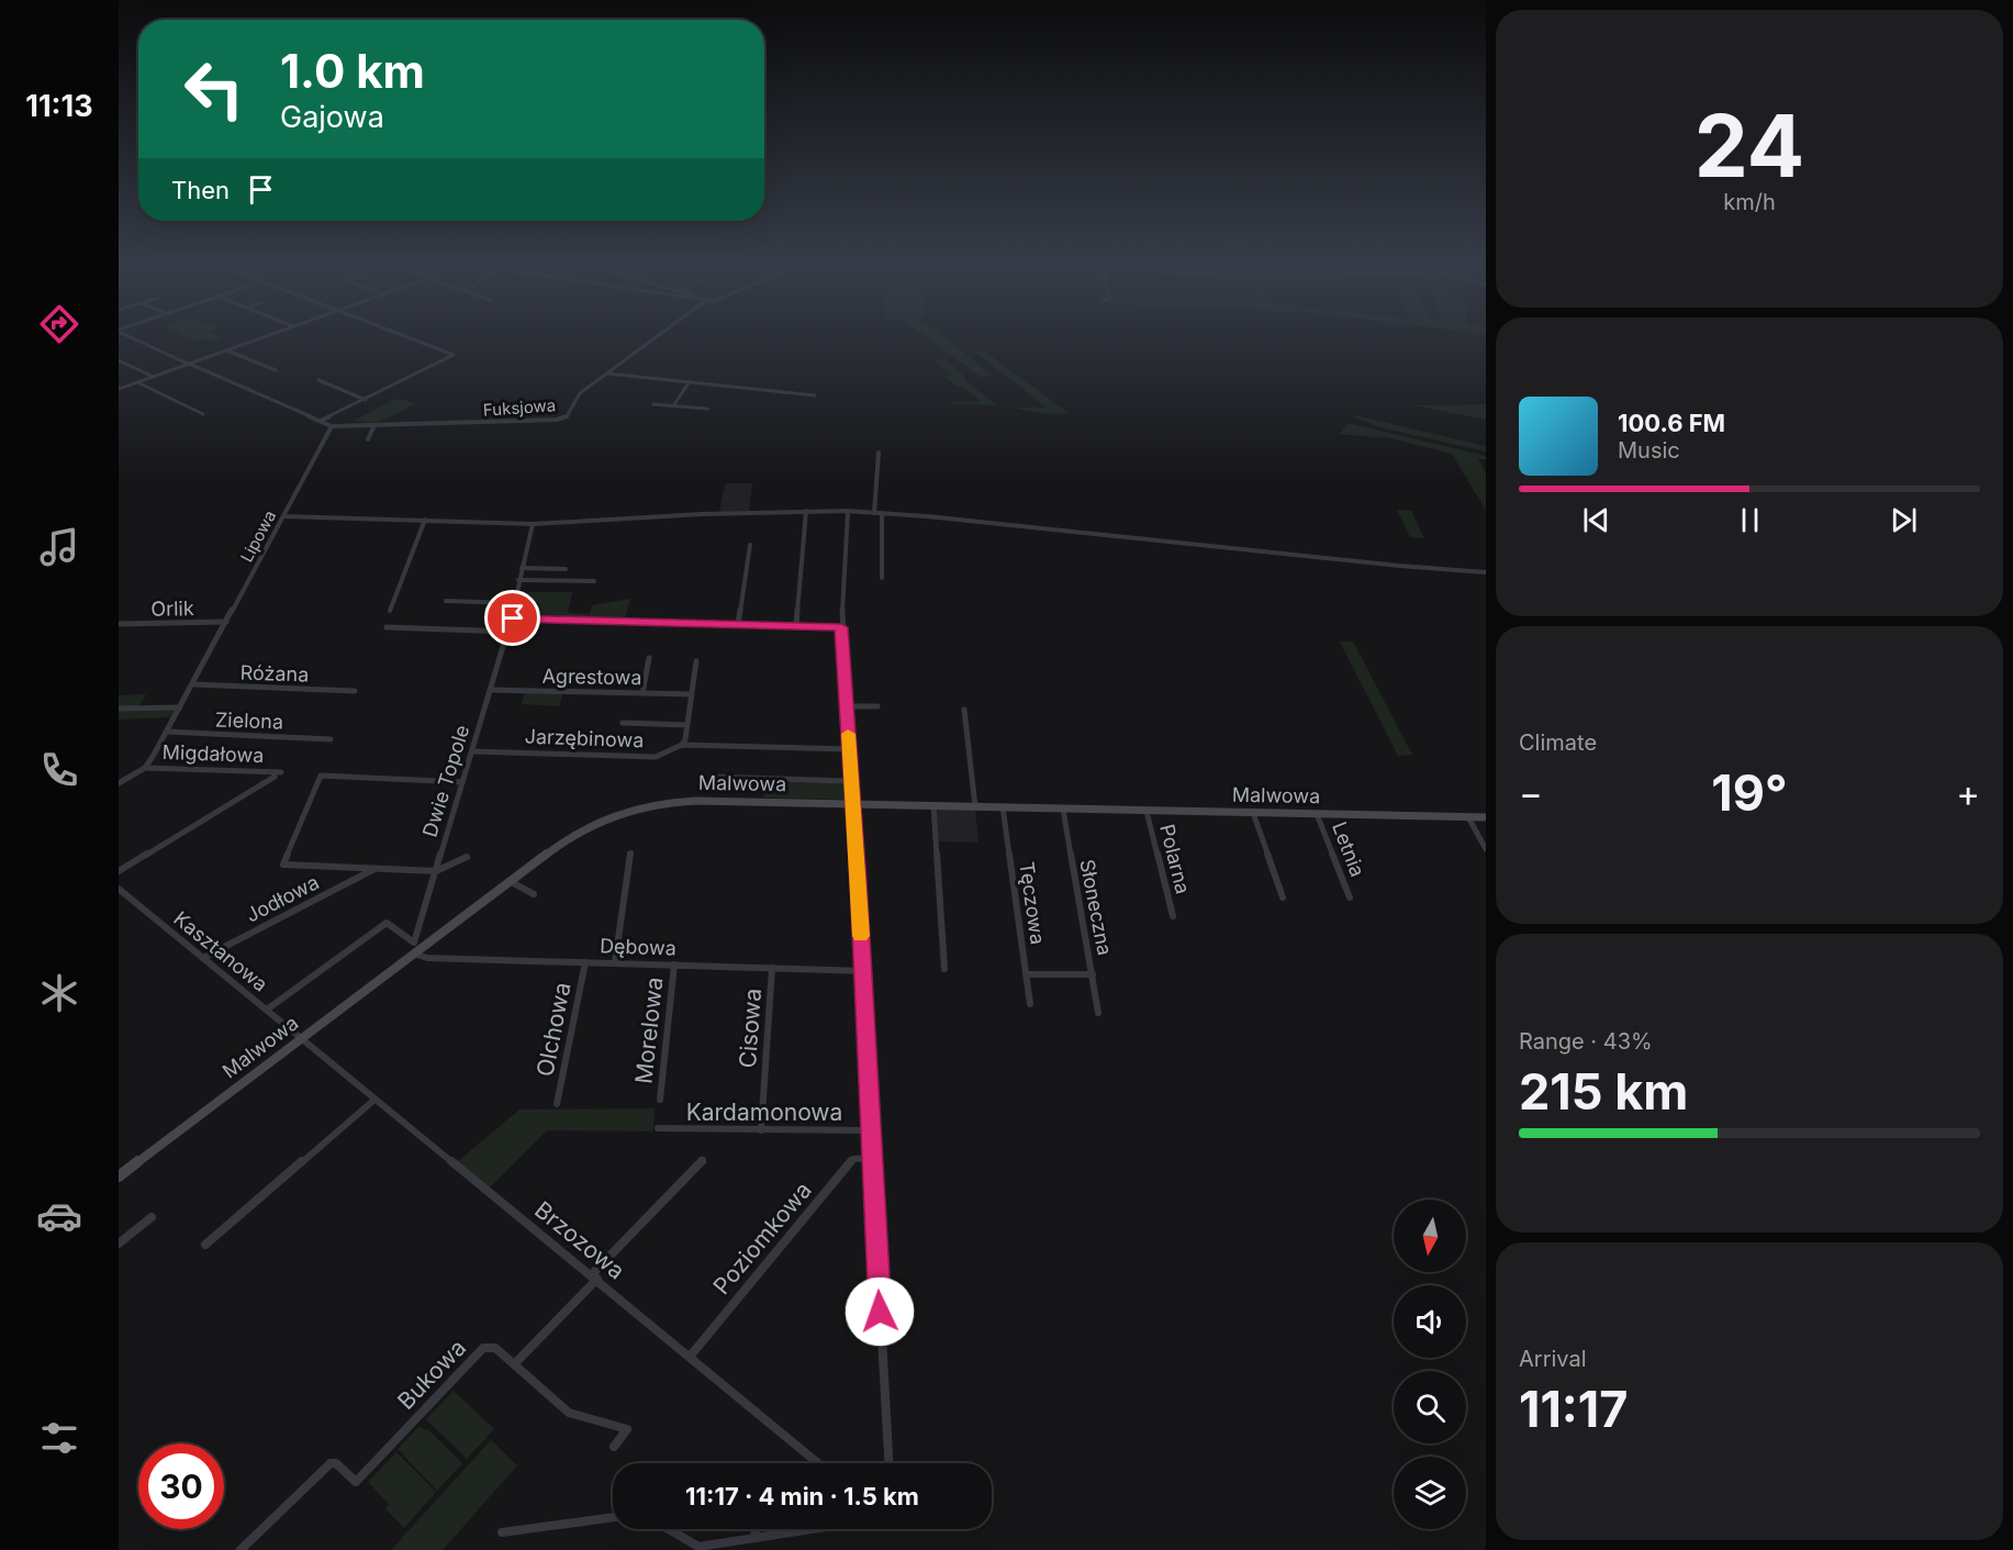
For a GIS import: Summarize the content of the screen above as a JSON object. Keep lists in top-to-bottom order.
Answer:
{
  "streets": {
    "street": [
      "Fuksjowa",
      "Lipowa",
      "Orlik",
      "Różana",
      "Agrestowa",
      "Zielona",
      "Jarzębinowa",
      "Migdałowa",
      "Dwie Topole",
      "Malwowa",
      "Letnia",
      "Polarna",
      "Jodłowa",
      "Tęczowa",
      "Słoneczna",
      "Dębowa",
      "Kasztanowa",
      "Cisowa",
      "Olchowa",
      "Morelowa",
      "Kardamonowa",
      "Poziomkowa",
      "Brzozowa",
      "Bukowa"
    ]
  },
  "crossings": [
    ["Fuksjowa", "Lipowa"],
    ["Lipowa", "Orlik"],
    ["Lipowa", "Różana"],
    ["Lipowa", "Zielona"],
    ["Lipowa", "Migdałowa"],
    ["Agrestowa", "Dwie Topole"],
    ["Jarzębinowa", "Dwie Topole"],
    ["Malwowa", "Letnia"],
    ["Malwowa", "Polarna"],
    ["Malwowa", "Tęczowa"],
    ["Malwowa", "Słoneczna"],
    ["Malwowa", "Dębowa"],
    ["Malwowa", "Kasztanowa"],
    ["Malwowa", "Brzozowa"],
    ["Jodłowa", "Kasztanowa"],
    ["Dębowa", "Cisowa"],
    ["Dębowa", "Olchowa"],
    ["Dębowa", "Morelowa"],
    ["Kasztanowa", "Brzozowa"],
    ["Cisowa", "Kardamonowa"],
    ["Poziomkowa", "Brzozowa"]
  ],
  "north": "bottom",
  "page": {
    "tabs": "11:13",
    "tile": [
      ["24", "km/h"],
      "Climate",
      ["Range · 43%", "215 km"],
      ["Arrival", "11:17"]
    ],
    "turn": ["1.0 km", "Gajowa"],
    "then": "Then",
    "song": ["100.6 FM", "Music"],
    "heat": ["−", "19°", "+"],
    "limit": "30",
    "trip": "11:17 · 4 min · 1.5 km"
  }
}
